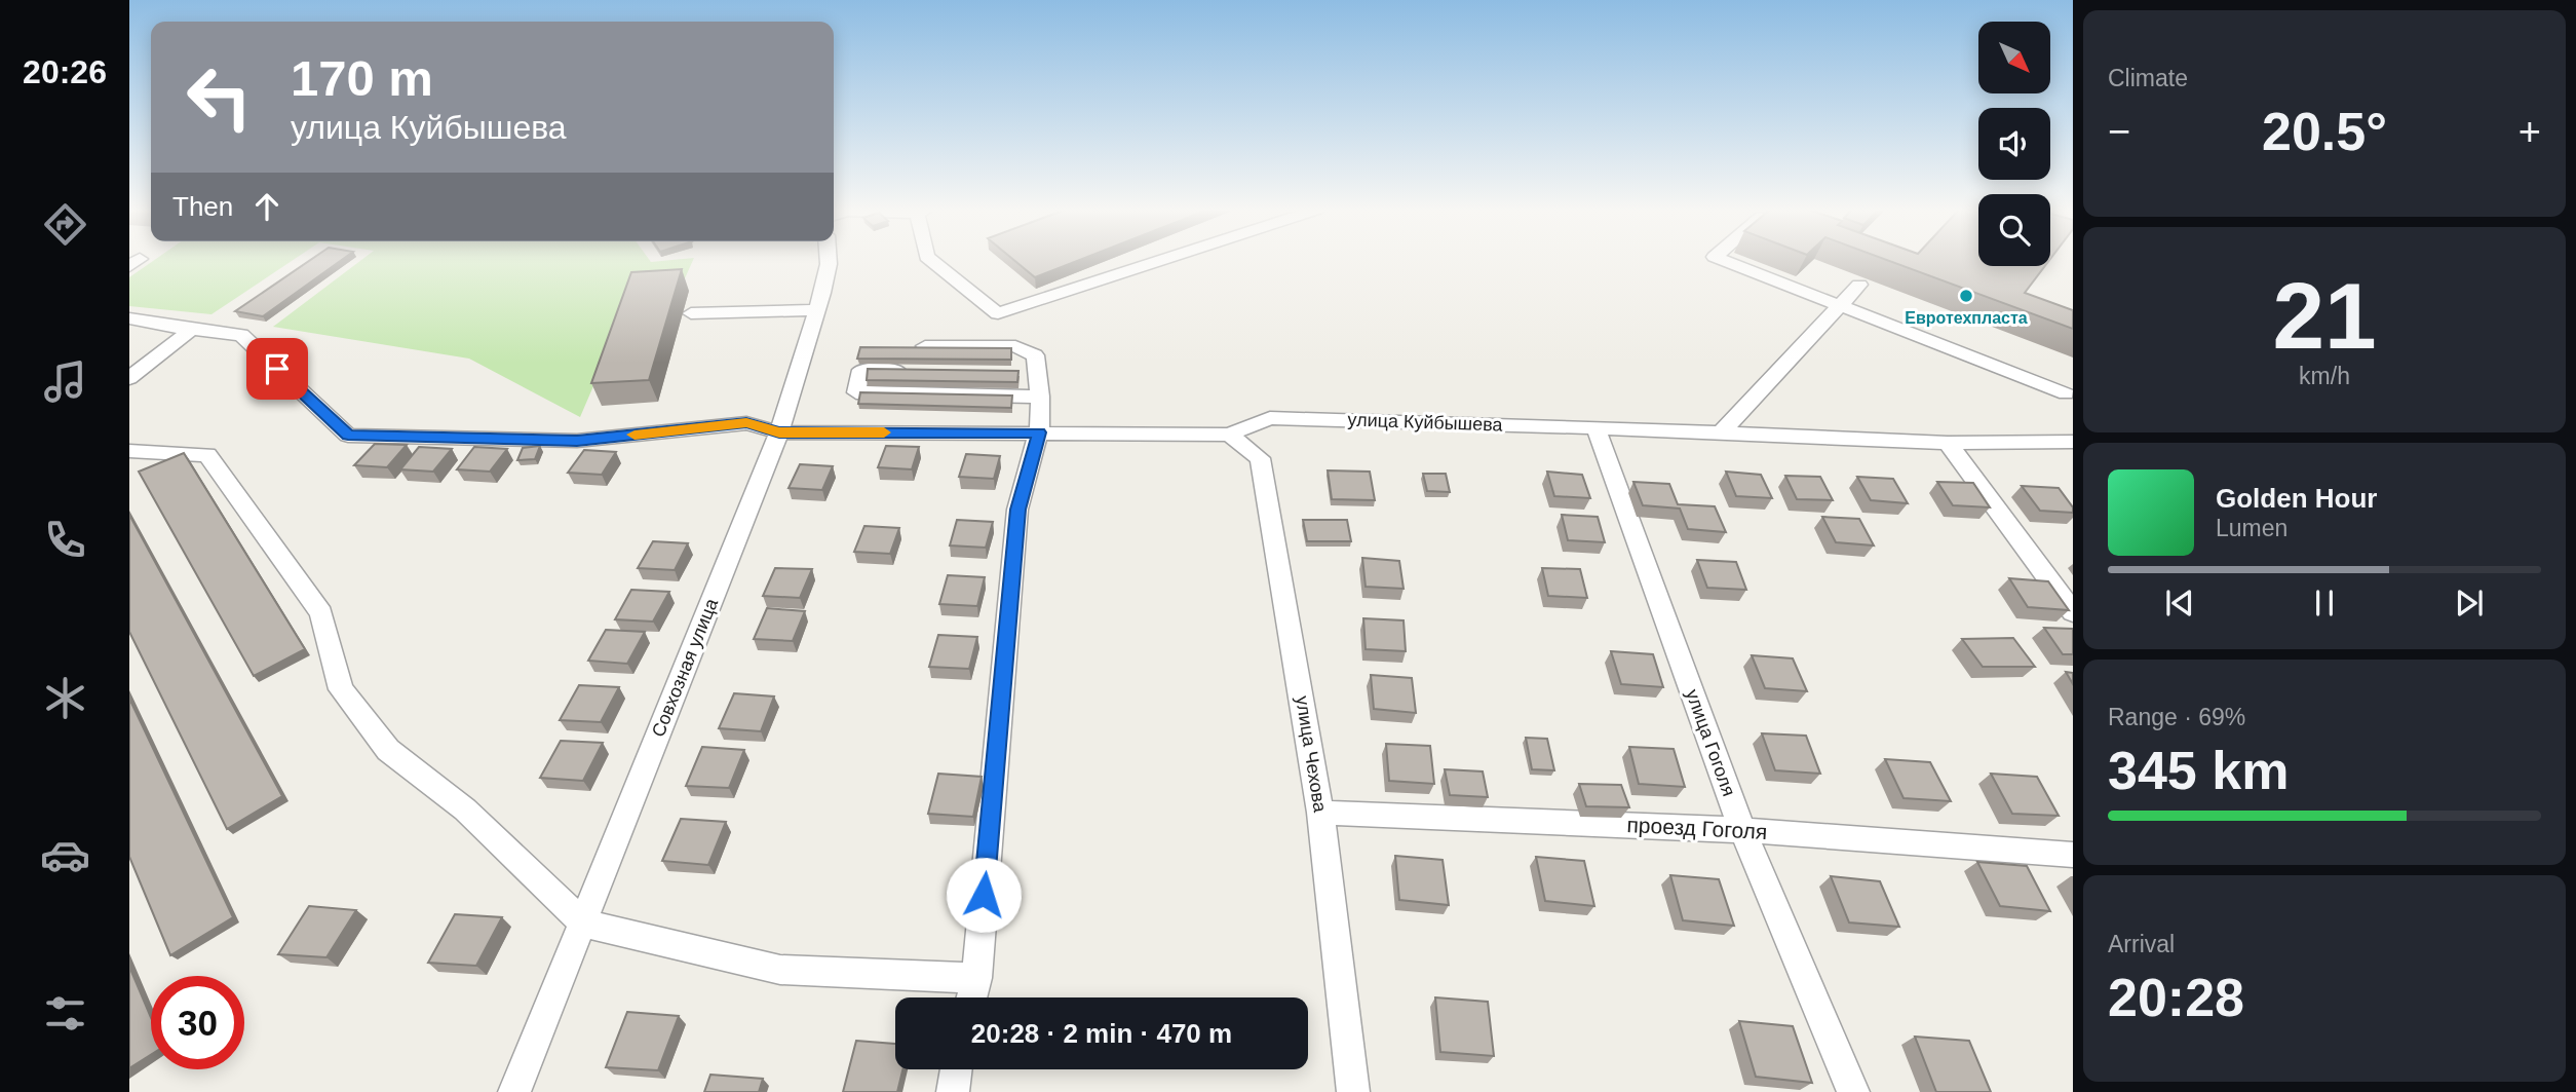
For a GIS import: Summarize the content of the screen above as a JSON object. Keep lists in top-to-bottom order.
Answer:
{
  "streets": {
    "street": [
      "улица Куйбышева",
      "Совхозная улица",
      "улица Гоголя",
      "улица Чехова",
      "проезд Гоголя"
    ]
  },
  "crossings": [
    ["улица Куйбышева", "Совхозная улица"],
    ["улица Куйбышева", "улица Гоголя"],
    ["улица Куйбышева", "улица Чехова"],
    ["улица Гоголя", "проезд Гоголя"],
    ["улица Чехова", "проезд Гоголя"]
  ],
  "places": ["Евротехпласта"],
  "north": "bottom right",
  "page": {
    "tabs": "20:26",
    "tile": [
      "Climate",
      ["21", "km/h"],
      ["Range · 69%", "345 km"],
      ["Arrival", "20:28"]
    ],
    "turn": ["170 m", "улица Куйбышева"],
    "heat": ["−", "20.5°", "+"],
    "then": "Then",
    "song": ["Golden Hour", "Lumen"],
    "limit": "30",
    "trip": "20:28 · 2 min · 470 m"
  }
}
